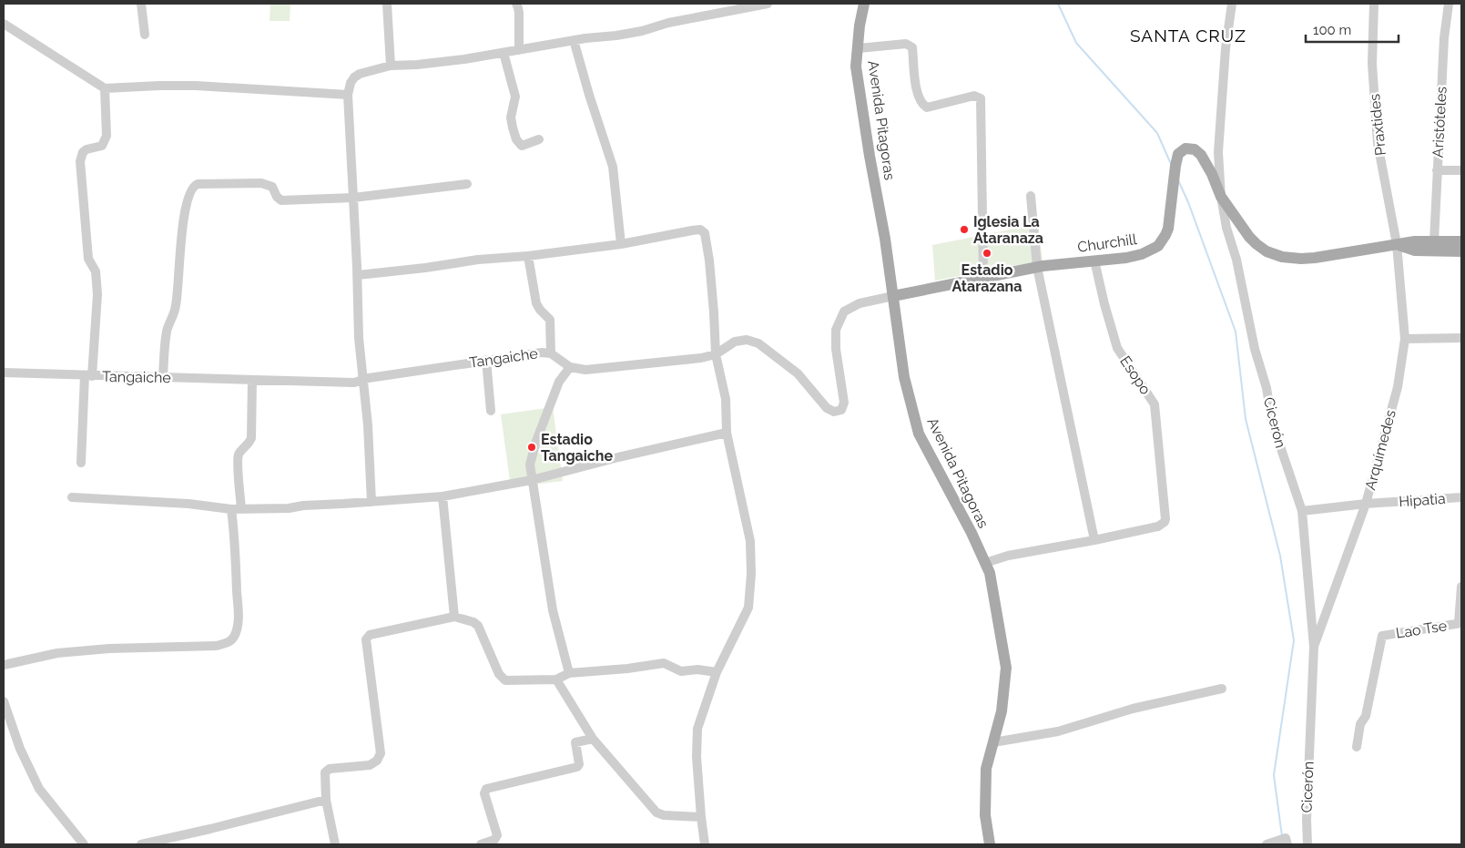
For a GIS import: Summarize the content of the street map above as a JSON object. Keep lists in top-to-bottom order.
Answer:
{
  "streets": {
    "main road": ["Avenida Pitagoras", "Churchill"],
    "street": [
      "Aristóteles",
      "Praxtides",
      "Tangaiche",
      "Esopo",
      "Cicerón",
      "Arquímedes",
      "Hipatia",
      "Lao Tse"
    ]
  },
  "crossings": [
    ["Avenida Pitagoras", "Churchill"],
    ["Praxtides", "Arquímedes"],
    ["Churchill", "Esopo"],
    ["Churchill", "Cicerón"],
    ["Cicerón", "Arquímedes"],
    ["Cicerón", "Hipatia"],
    ["Arquímedes", "Hipatia"]
  ],
  "districts": ["SANTA CRUZ"],
  "places": ["Iglesia La Ataranaza", "Estadio Atarazana", "Estadio Tangaiche"],
  "scale_bar": "100 m"
}
